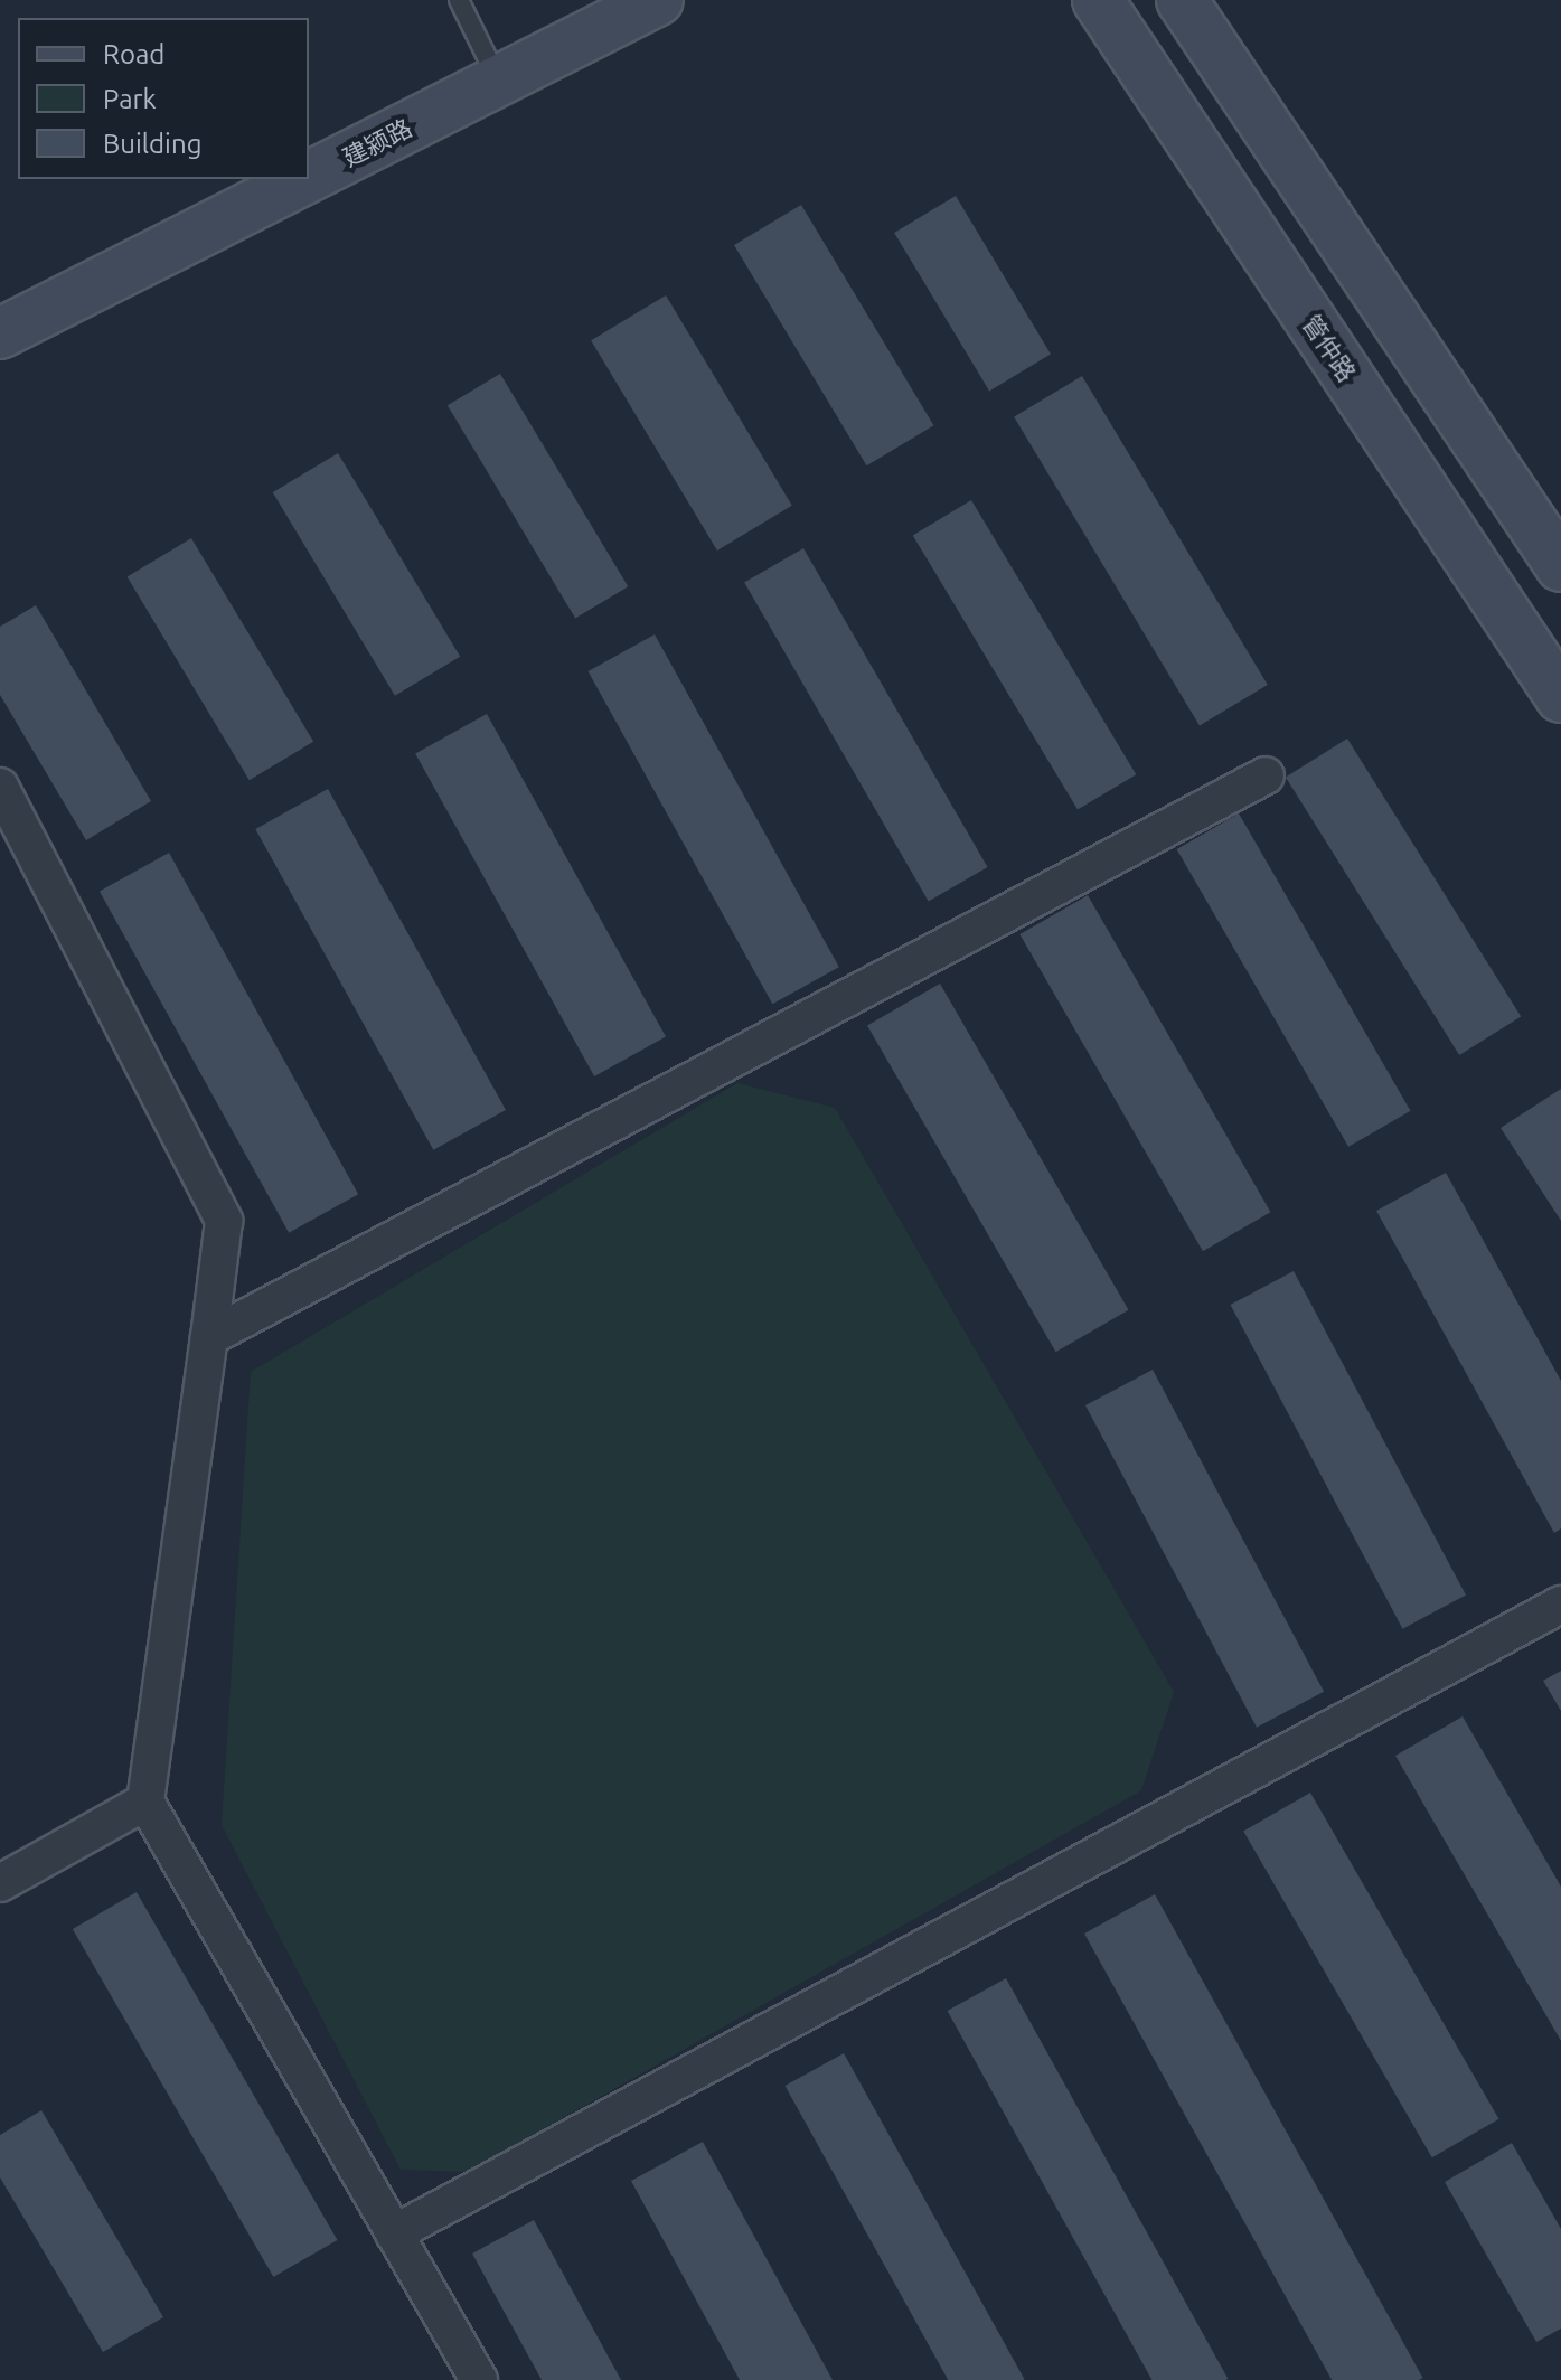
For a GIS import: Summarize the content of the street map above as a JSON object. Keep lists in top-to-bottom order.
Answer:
{
  "streets": {
    "street": ["建颍路", "管仲路"]
  },
  "legend": ["Road", "Park", "Building"]
}
